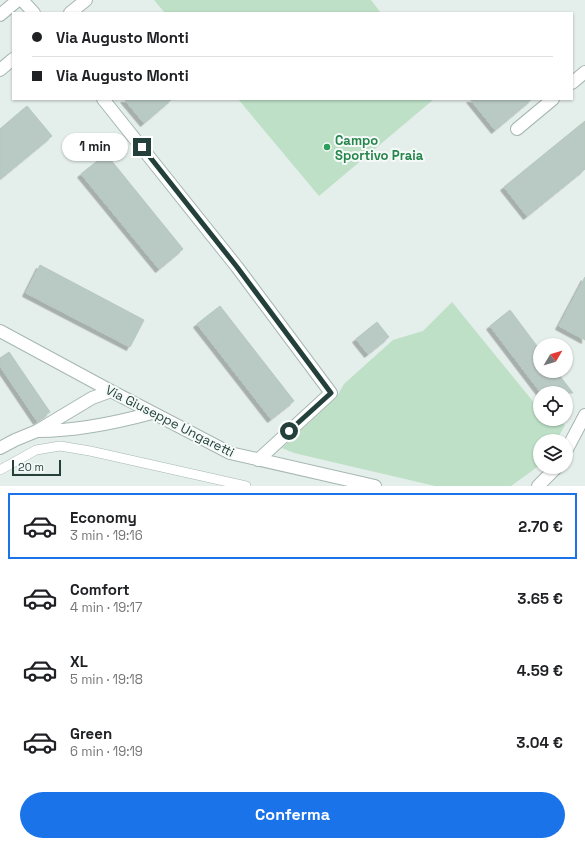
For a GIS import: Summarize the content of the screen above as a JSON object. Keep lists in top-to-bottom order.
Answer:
{
  "streets": {
    "street": ["Via Giuseppe Ungaretti"]
  },
  "places": ["Campo Sportivo Praia"],
  "scale_bar": "20 m",
  "north": "top right",
  "page": {
    "banner": ["Via Augusto Monti", "Via Augusto Monti"],
    "bubble": "1 min",
    "scale": "20 m",
    "list": [
      {
        "name": "Economy",
        "note": "3 min · 19:16",
        "value": "2.70 €"
      },
      {
        "name": "Comfort",
        "note": "4 min · 19:17",
        "value": "3.65 €"
      },
      {
        "name": "XL",
        "note": "5 min · 19:18",
        "value": "4.59 €"
      },
      {
        "name": "Green",
        "note": "6 min · 19:19",
        "value": "3.04 €"
      }
    ],
    "buttons": "Conferma"
  }
}
